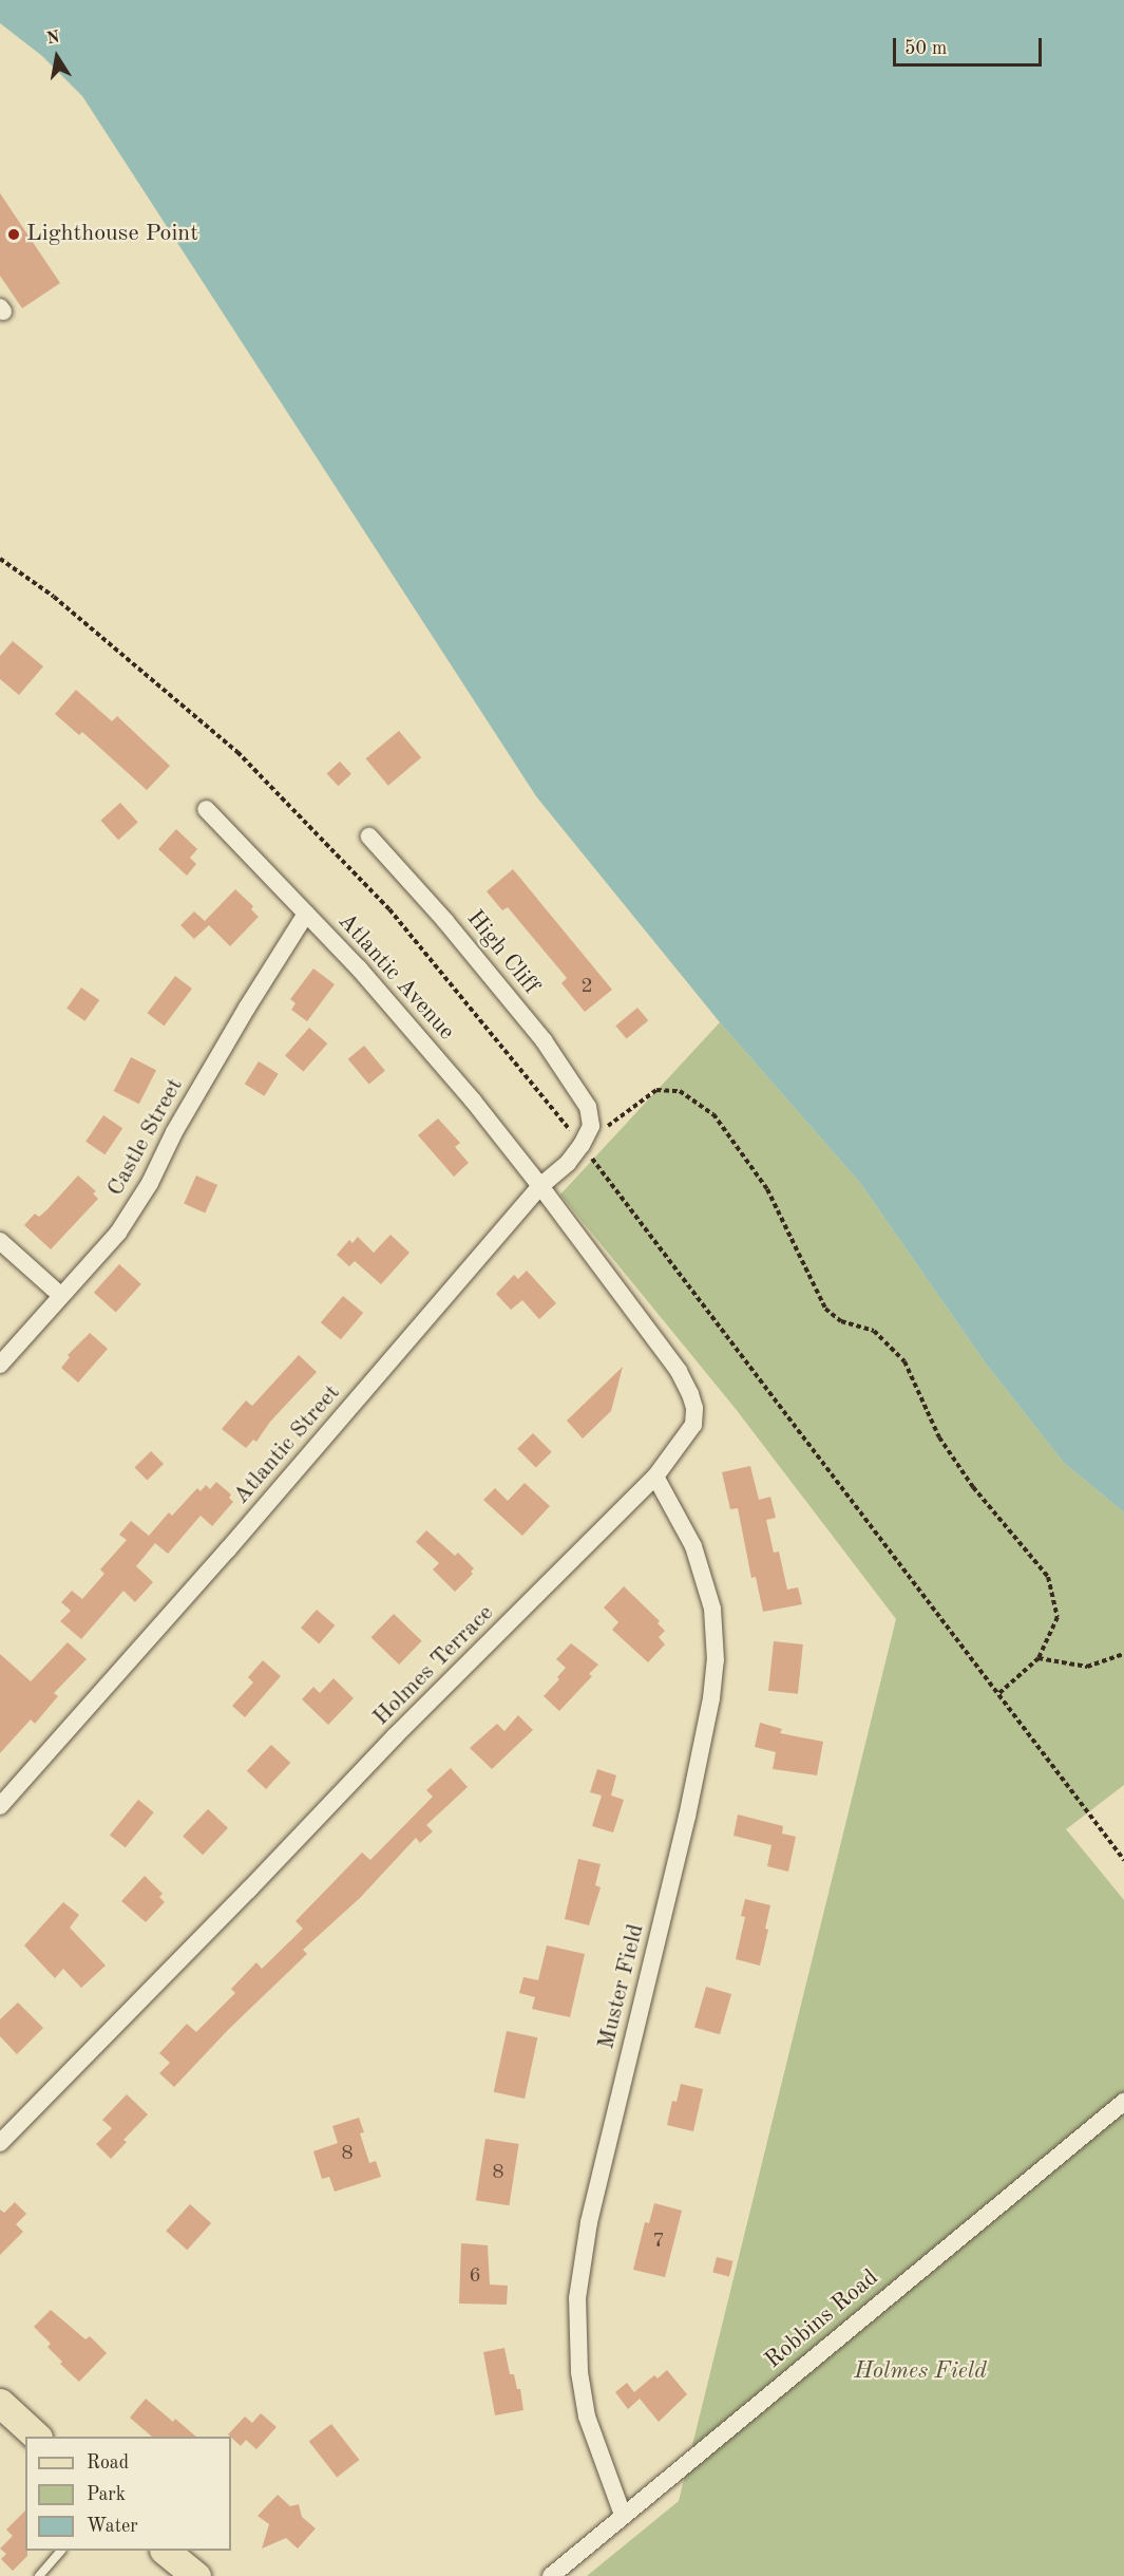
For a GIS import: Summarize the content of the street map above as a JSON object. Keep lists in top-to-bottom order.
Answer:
{
  "streets": {
    "street": [
      "High Cliff",
      "Atlantic Avenue",
      "Castle Street",
      "Atlantic Street",
      "Holmes Terrace",
      "Muster Field",
      "Robbins Road"
    ]
  },
  "crossings": [
    ["High Cliff", "Atlantic Street"],
    ["Atlantic Avenue", "Castle Street"],
    ["Atlantic Avenue", "Atlantic Street"],
    ["Atlantic Avenue", "Holmes Terrace"],
    ["Atlantic Street", "Holmes Terrace"],
    ["Holmes Terrace", "Muster Field"],
    ["Muster Field", "Robbins Road"]
  ],
  "parks": ["Holmes Field"],
  "places": ["Lighthouse Point"],
  "house_numbers": [
    "2",
    "8",
    "8",
    "7",
    "6"
  ],
  "legend": ["Road", "Park", "Water"],
  "scale_bar": "50 m",
  "north": "top"
}
